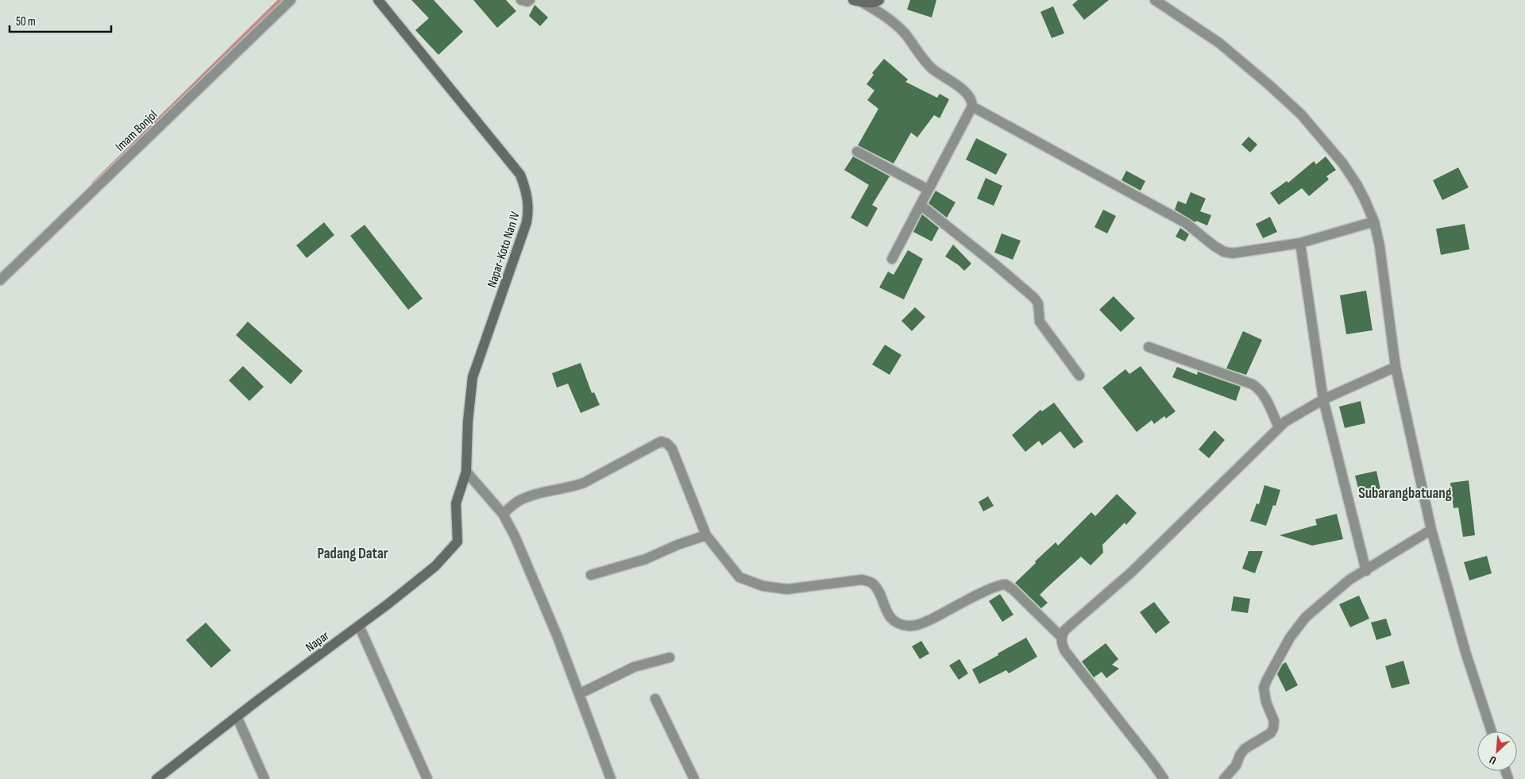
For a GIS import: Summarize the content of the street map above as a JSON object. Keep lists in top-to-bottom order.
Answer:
{
  "streets": {
    "street": ["Imam Bonjol", "Napar-Koto Nan IV", "Napar"]
  },
  "crossings": [
    ["Napar-Koto Nan IV", "Napar"]
  ],
  "districts": ["Subarangbatuang", "Padang Datar"],
  "scale_bar": "50 m",
  "north": "bottom left"
}
